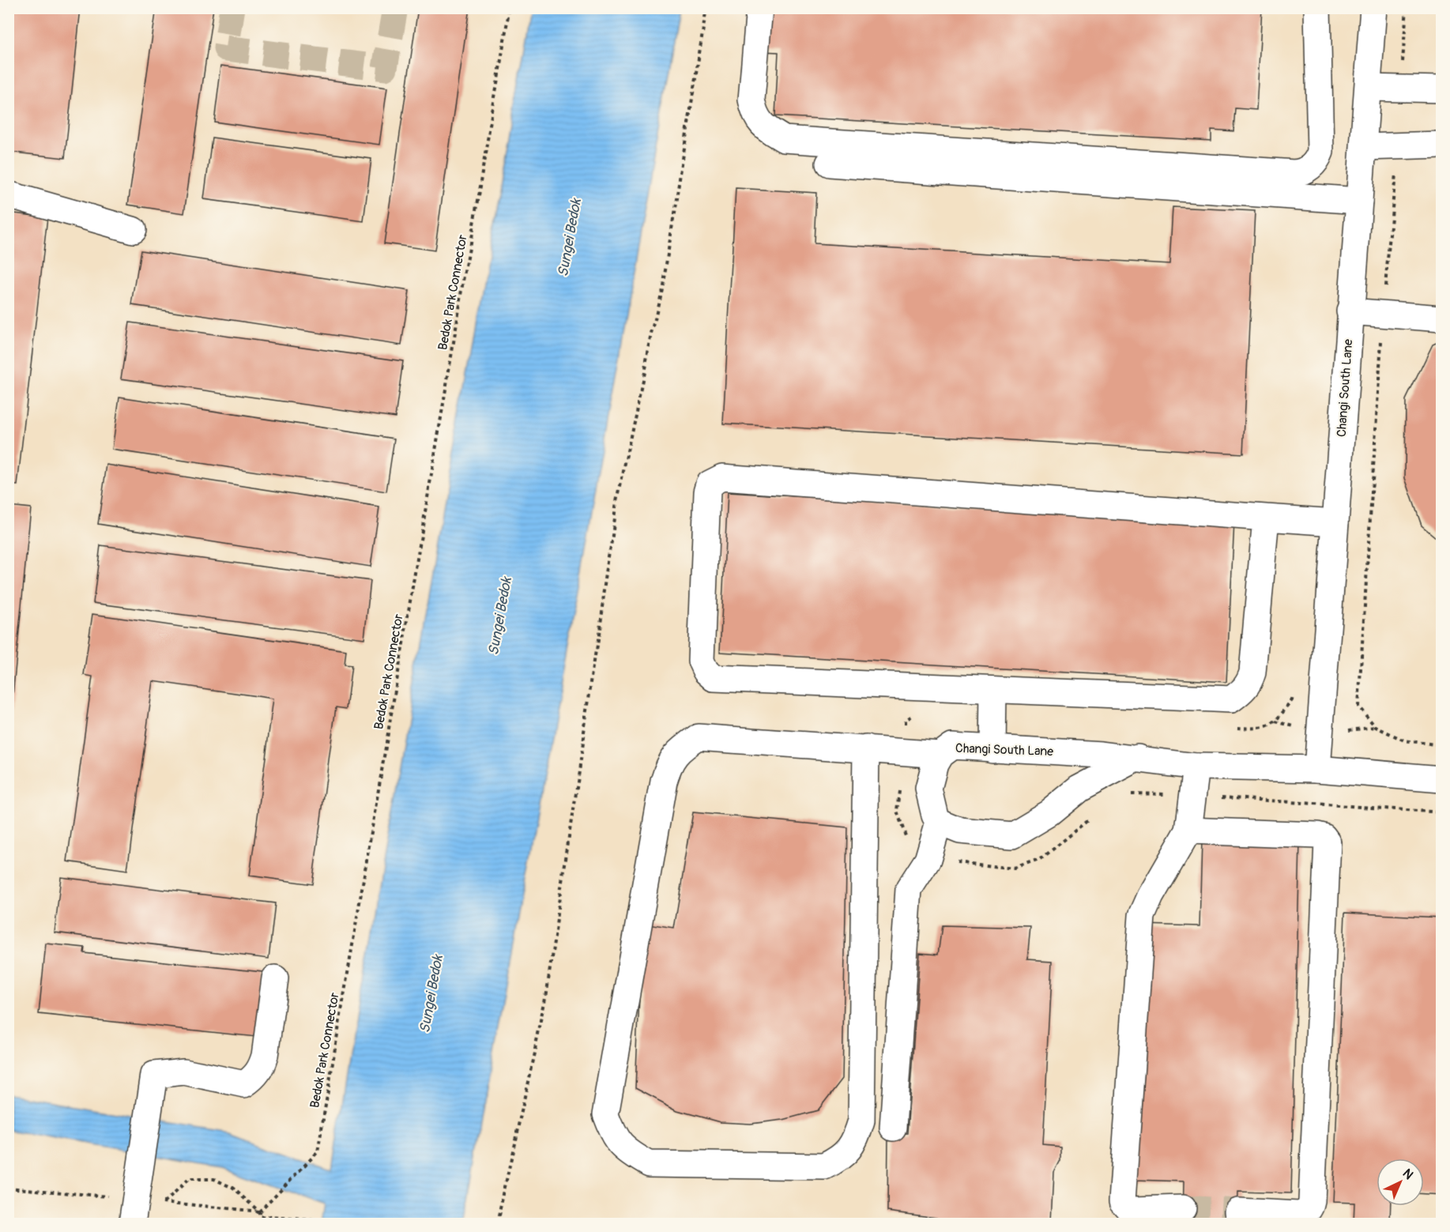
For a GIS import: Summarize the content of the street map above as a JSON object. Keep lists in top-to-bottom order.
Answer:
{
  "streets": {
    "street": ["Changi South Lane"],
    "path": ["Bedok Park Connector"]
  },
  "water": ["Sungei Bedok"],
  "north": "top right"
}
